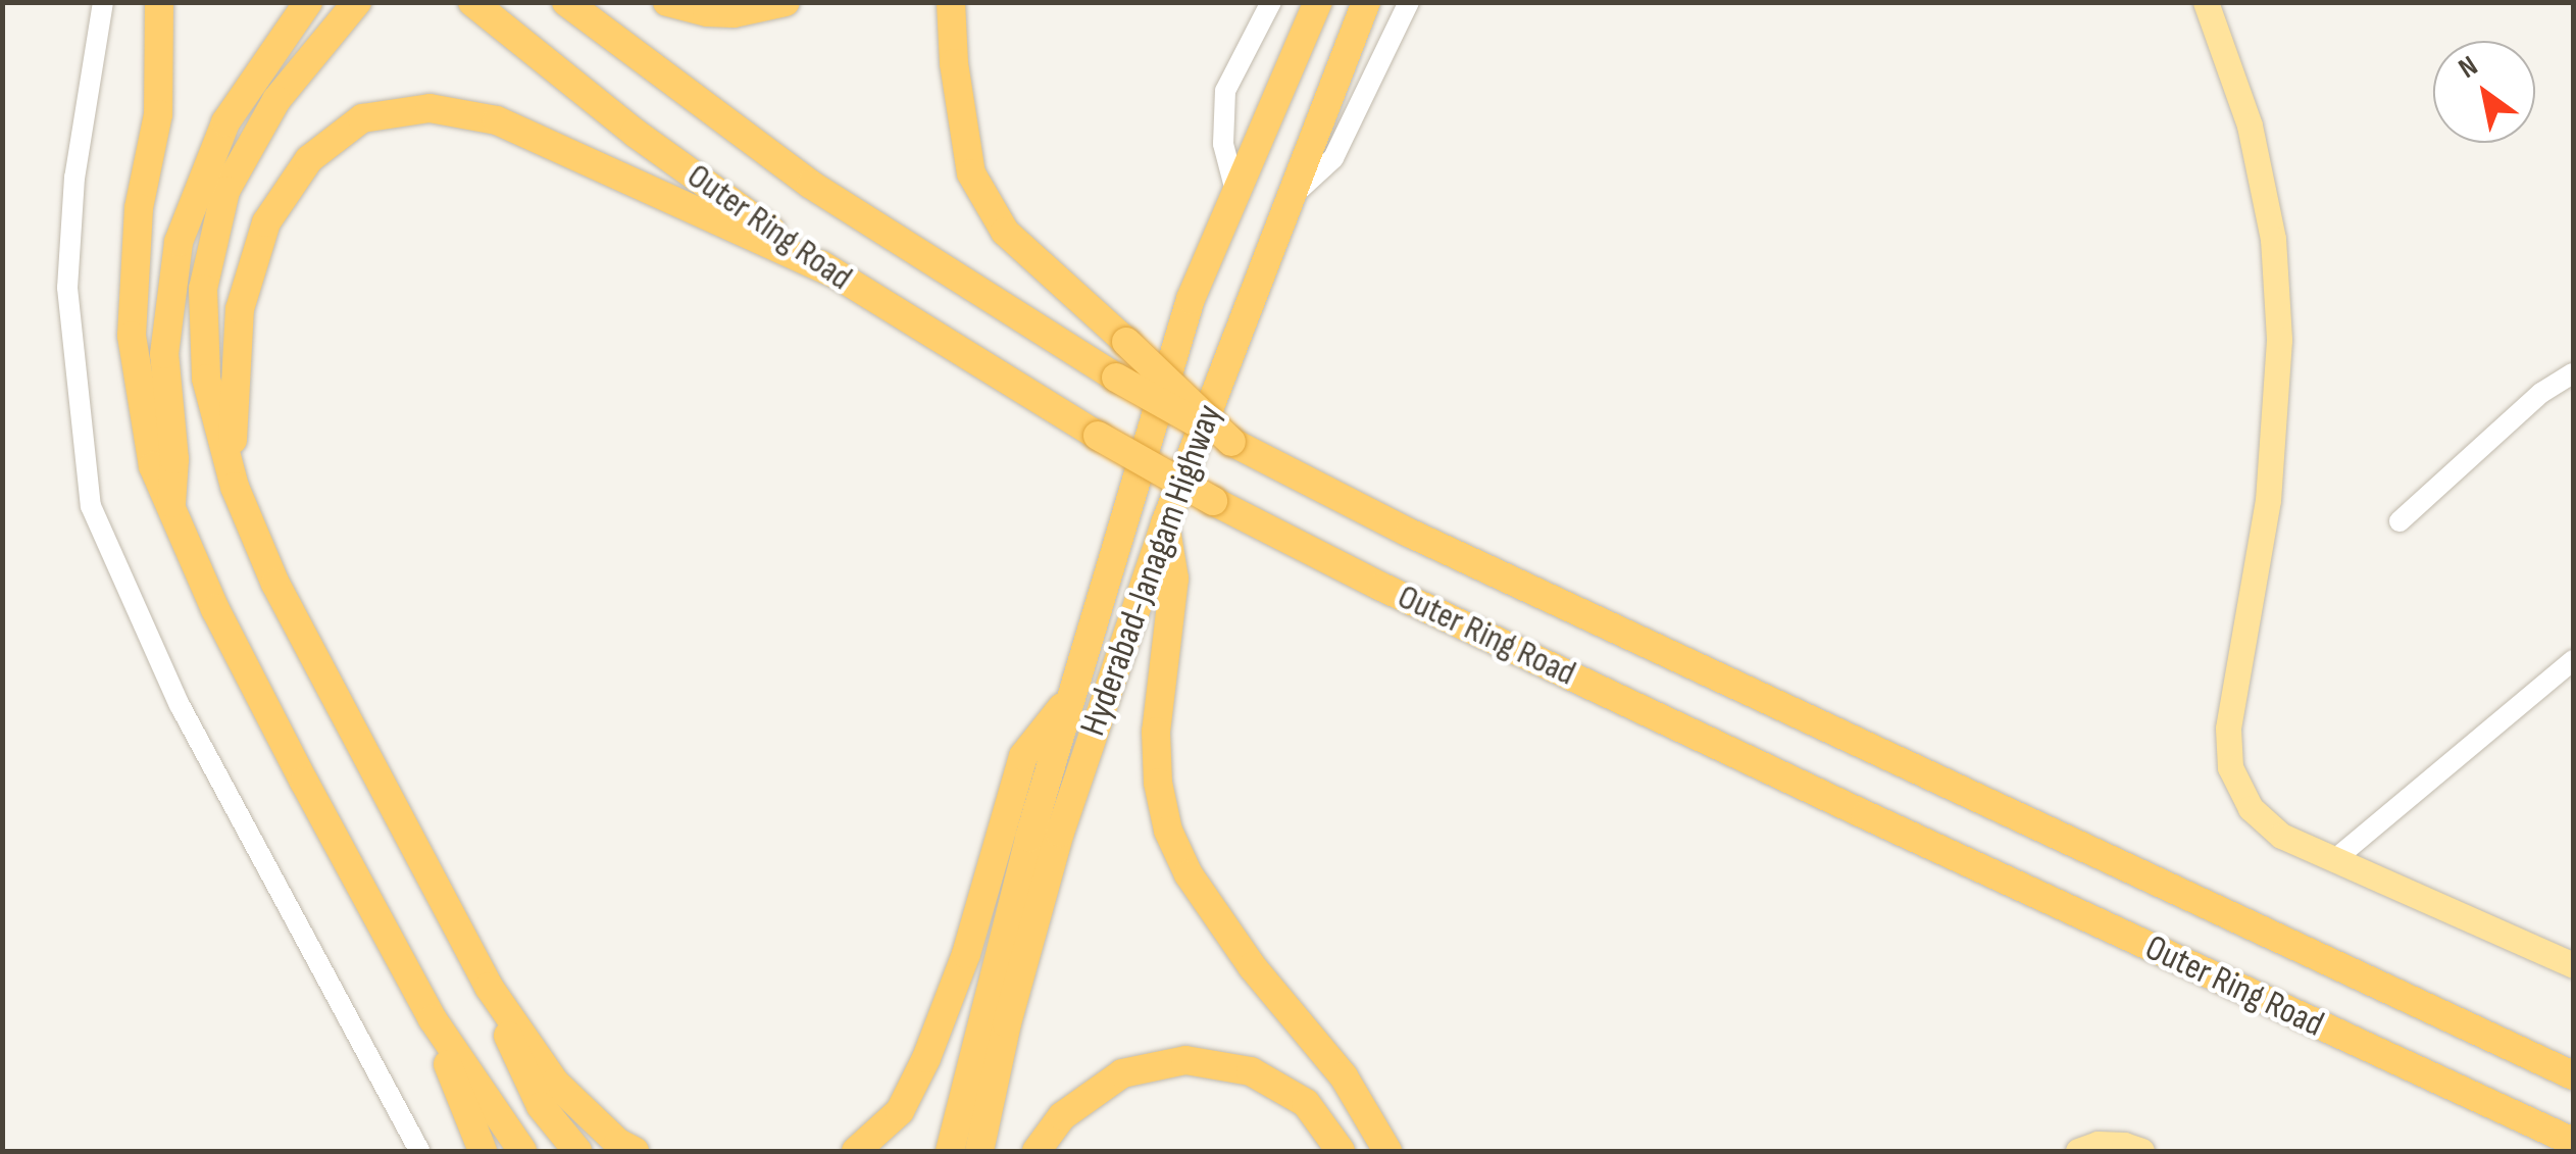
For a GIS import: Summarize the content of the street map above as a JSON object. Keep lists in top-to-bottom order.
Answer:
{
  "streets": {
    "highway": ["Outer Ring Road", "Hyderabad-Janagam Highway"]
  },
  "north": "top left"
}
